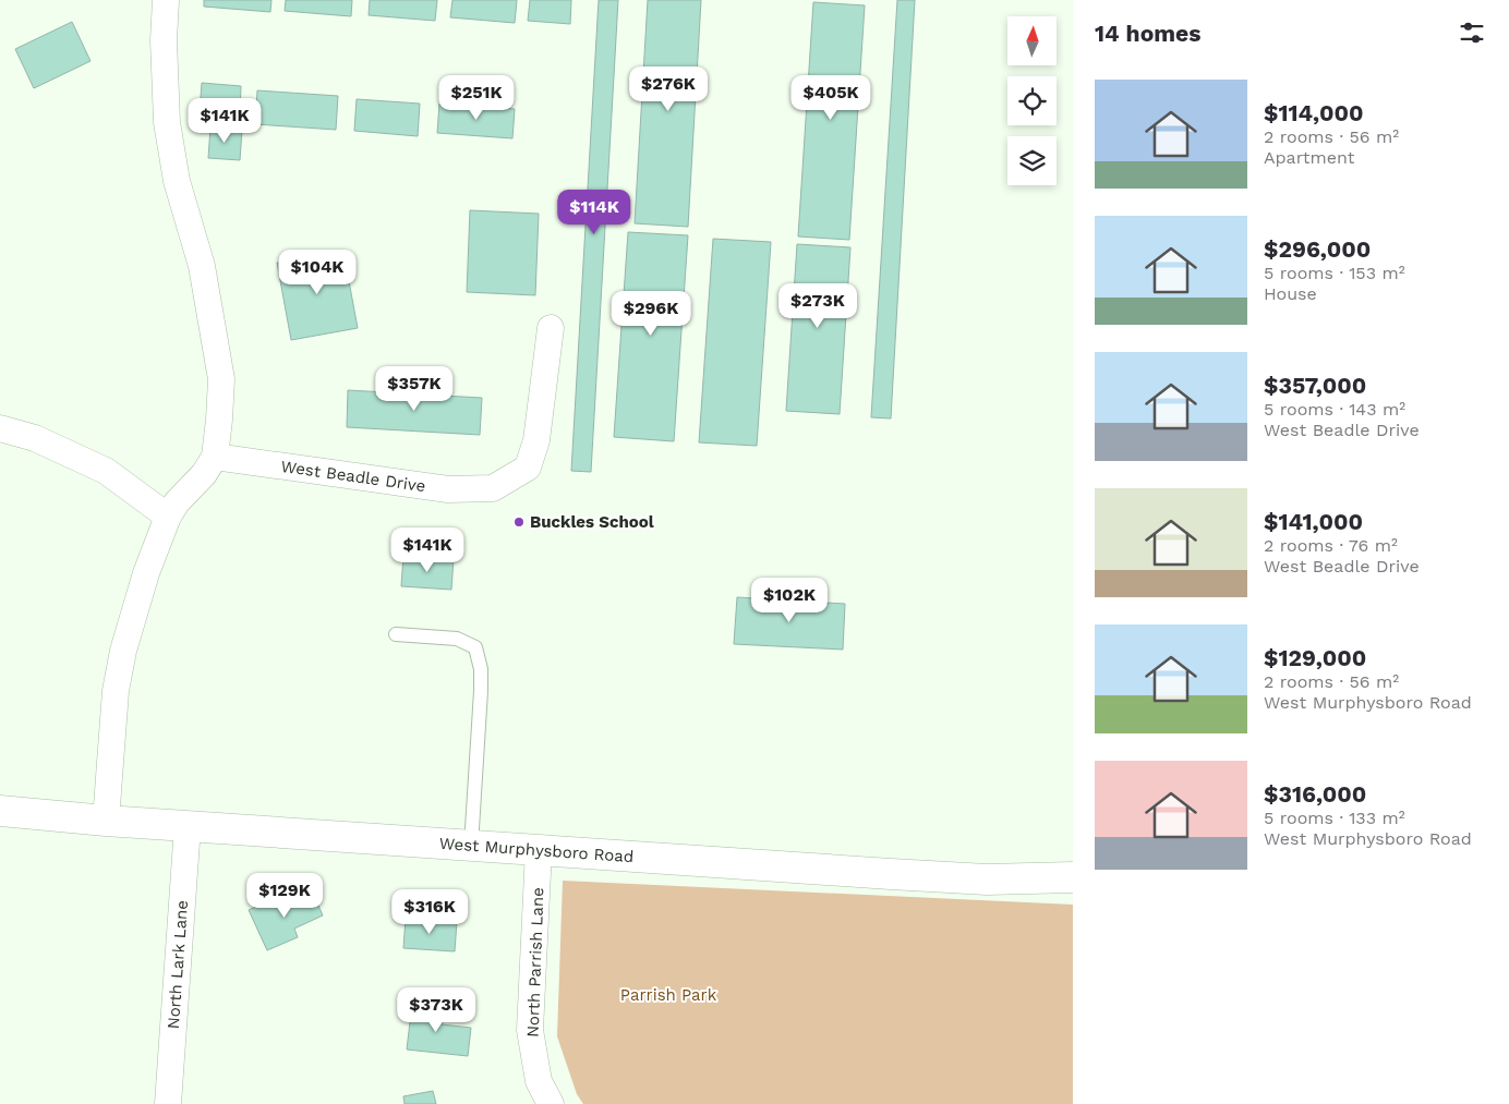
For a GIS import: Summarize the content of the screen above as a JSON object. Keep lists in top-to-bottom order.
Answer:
{
  "streets": {
    "street": [
      "West Beadle Drive",
      "West Murphysboro Road",
      "North Parrish Lane",
      "North Lark Lane"
    ]
  },
  "crossings": [
    ["West Murphysboro Road", "North Parrish Lane"],
    ["West Murphysboro Road", "North Lark Lane"]
  ],
  "parks": ["Parrish Park"],
  "places": ["Buckles School"],
  "north": "top",
  "page": {
    "heading": "14 homes",
    "list": [
      {
        "name": "$114,000",
        "note": "2 rooms · 56 m² · Apartment"
      },
      {
        "name": "$296,000",
        "note": "5 rooms · 153 m² · House"
      },
      {
        "name": "$357,000",
        "note": "5 rooms · 143 m² · West Beadle Drive"
      },
      {
        "name": "$141,000",
        "note": "2 rooms · 76 m² · West Beadle Drive"
      },
      {
        "name": "$129,000",
        "note": "2 rooms · 56 m² · West Murphysboro Road"
      },
      {
        "name": "$316,000",
        "note": "5 rooms · 133 m² · West Murphysboro Road"
      }
    ],
    "price": [
      "$276K",
      "$251K",
      "$405K",
      "$141K",
      "$114K",
      "$104K",
      "$273K",
      "$296K",
      "$357K",
      "$141K",
      "$102K",
      "$129K",
      "$316K",
      "$373K"
    ]
  }
}
